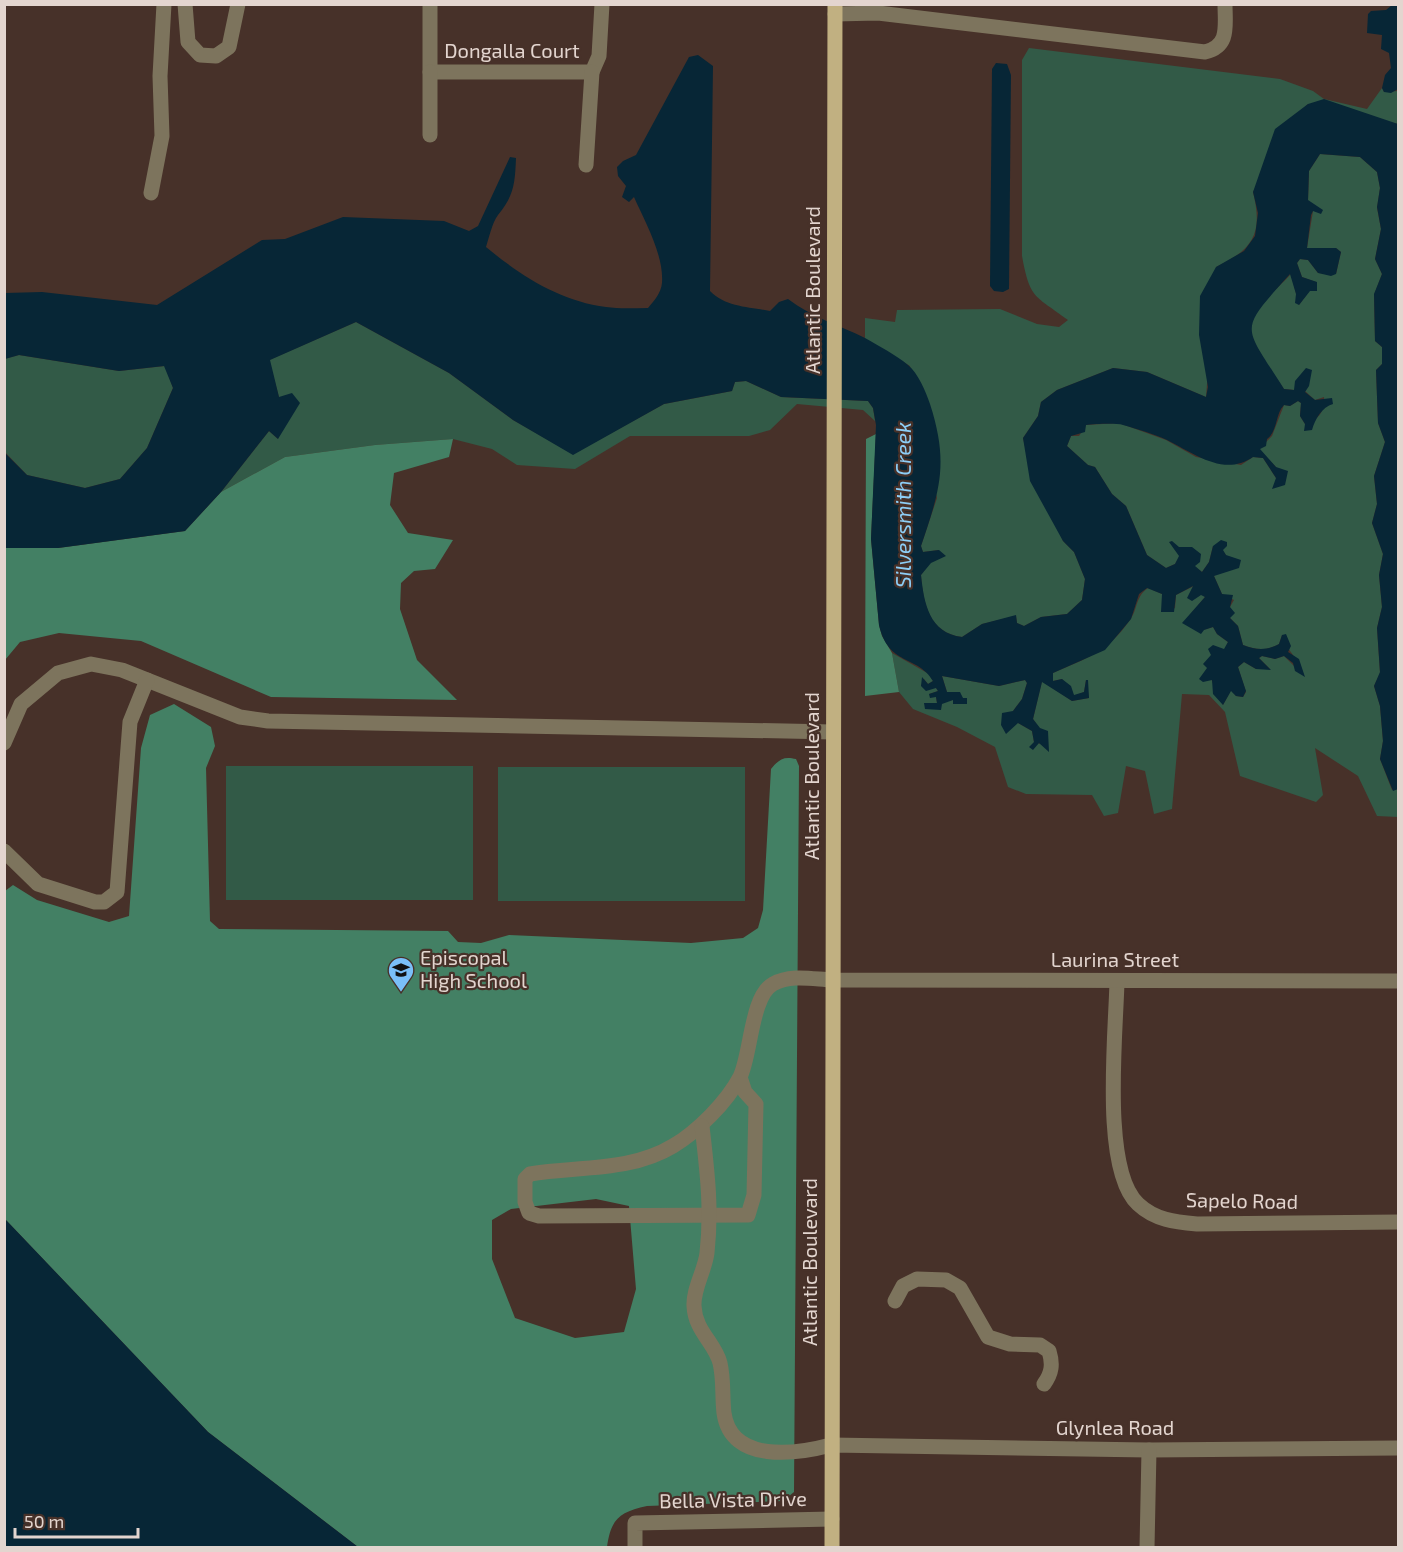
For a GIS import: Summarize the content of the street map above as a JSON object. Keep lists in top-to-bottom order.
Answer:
{
  "streets": {
    "main road": ["Atlantic Boulevard"],
    "street": [
      "Dongalla Court",
      "Laurina Street",
      "Sapelo Road",
      "Glynlea Road",
      "Bella Vista Drive"
    ]
  },
  "crossings": [
    ["Atlantic Boulevard", "Laurina Street"],
    ["Atlantic Boulevard", "Glynlea Road"],
    ["Atlantic Boulevard", "Bella Vista Drive"],
    ["Laurina Street", "Sapelo Road"]
  ],
  "water": ["Silversmith Creek"],
  "places": {
    "school or university": ["Episcopal High School"]
  },
  "scale_bar": "50 m"
}
